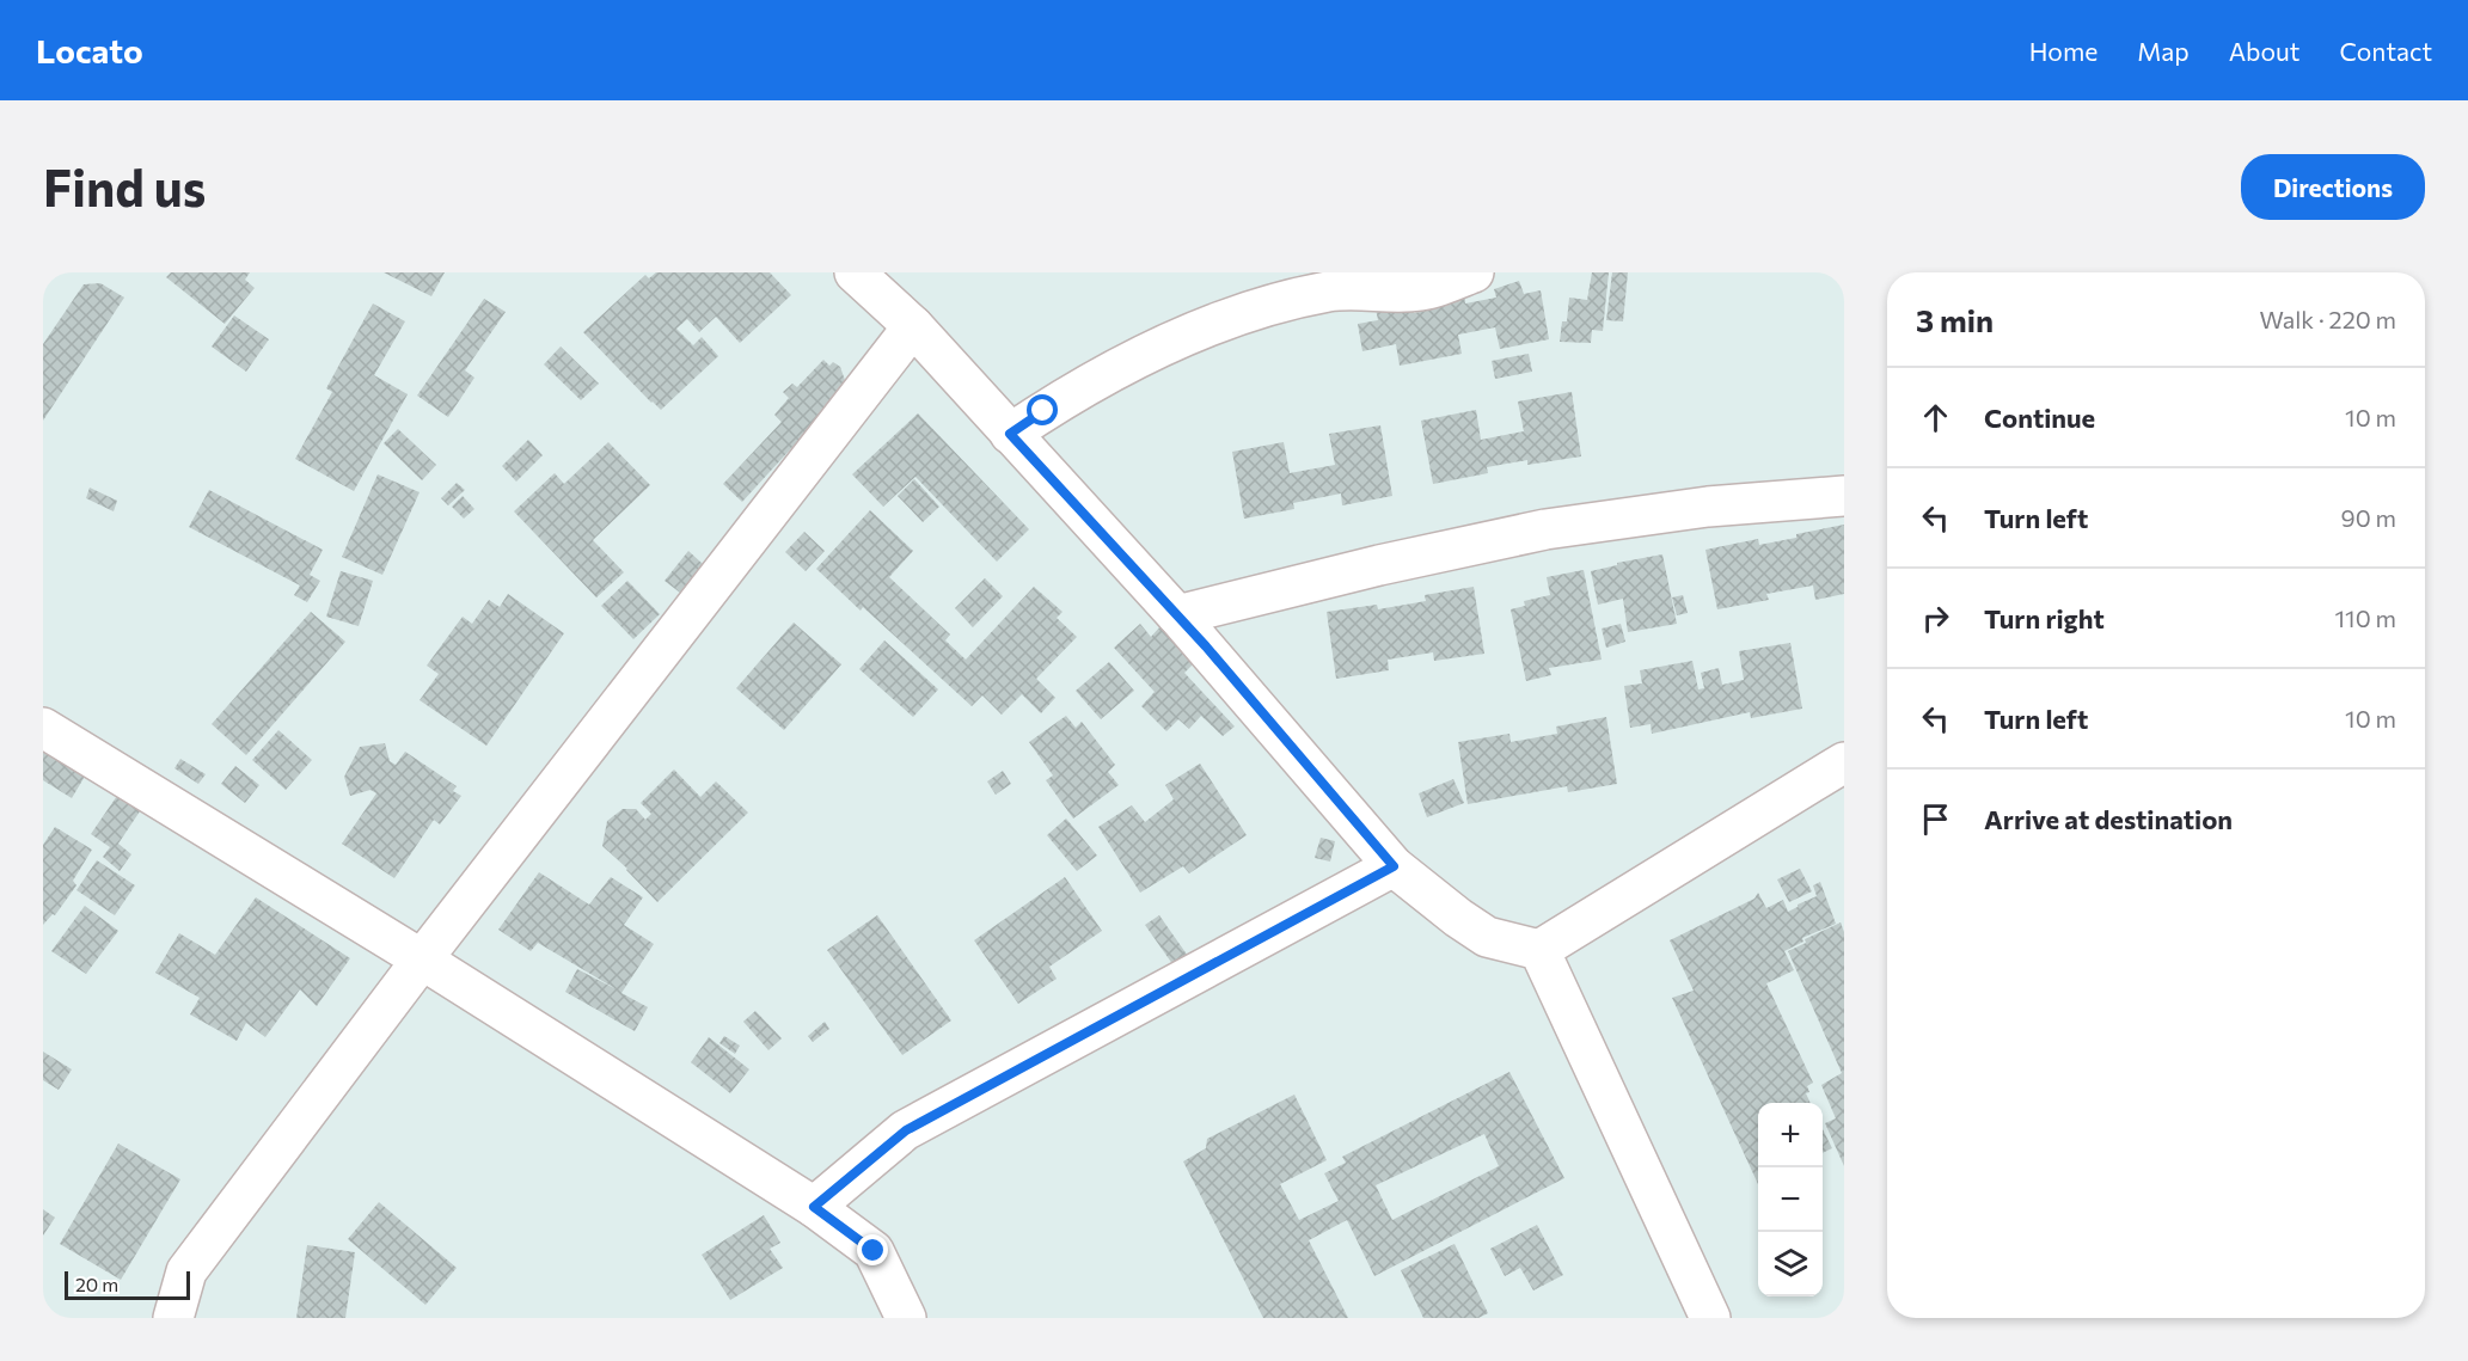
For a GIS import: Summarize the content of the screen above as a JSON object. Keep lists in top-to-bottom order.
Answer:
{
  "scale_bar": "20 m",
  "page": {
    "header": "Locato",
    "nav": [
      "Home",
      "Map",
      "About",
      "Contact"
    ],
    "buttons": "Directions",
    "title": "Find us",
    "heading": ["3 min", "Walk · 220 m"],
    "list": [
      ["Continue", "10 m"],
      ["Turn left", "90 m"],
      ["Turn right", "110 m"],
      ["Turn left", "10 m"],
      "Arrive at destination"
    ],
    "map_buttons": ["+", "−"],
    "scale": "20 m"
  }
}
